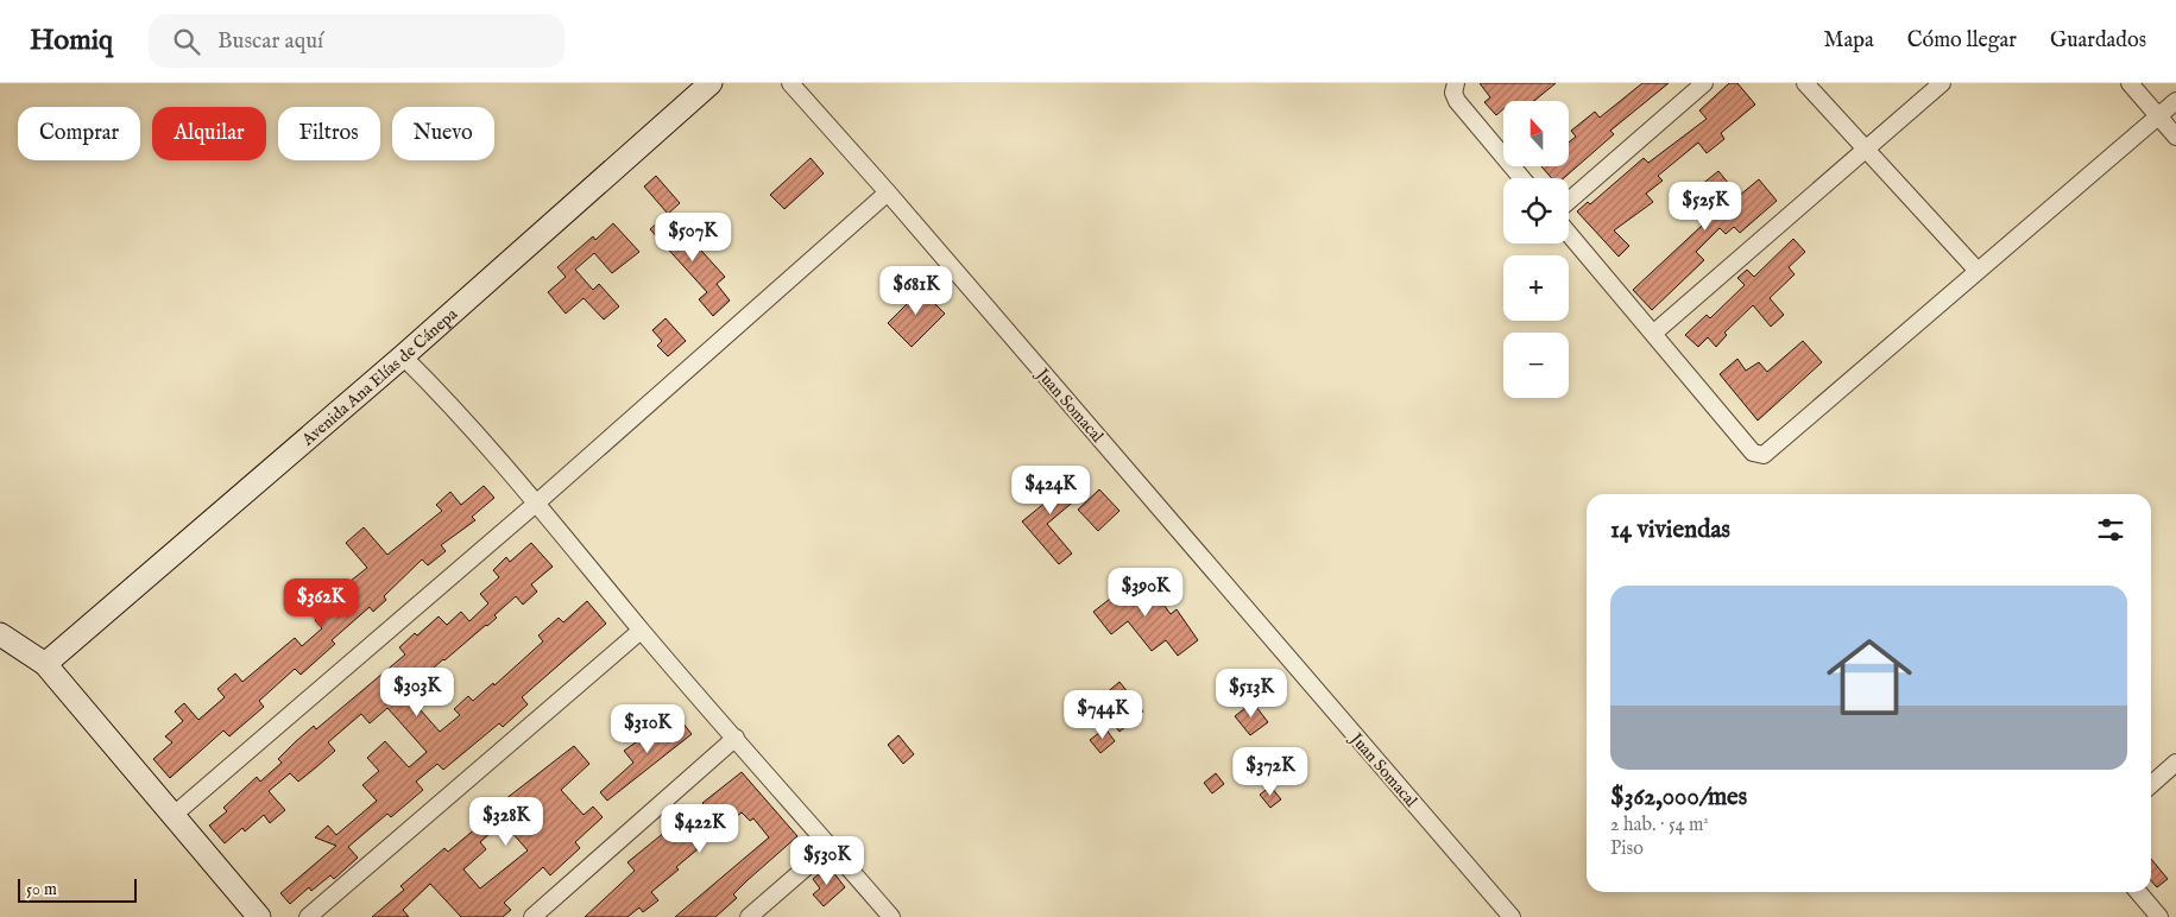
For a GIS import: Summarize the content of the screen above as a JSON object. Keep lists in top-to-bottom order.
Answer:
{
  "streets": {
    "main road": ["Avenida Ana Elías de Cánepa"],
    "street": ["Juan Somacal"]
  },
  "scale_bar": "50 m",
  "north": "top",
  "page": {
    "header": "Homiq",
    "search": "Buscar aquí",
    "nav": ["Mapa", "Cómo llegar", "Guardados"],
    "map_buttons": ["+", "−"],
    "chip": [
      "Comprar",
      "Alquilar",
      "Filtros",
      "Nuevo"
    ],
    "price": [
      "$525K",
      "$507K",
      "$681K",
      "$424K",
      "$390K",
      "$362K",
      "$303K",
      "$513K",
      "$744K",
      "$310K",
      "$372K",
      "$328K",
      "$422K",
      "$530K"
    ],
    "heading": "14 viviendas",
    "list": [
      {
        "name": "$362,000/mes",
        "note": "2 hab. · 54 m² · Piso"
      }
    ],
    "scale": "50 m"
  }
}
